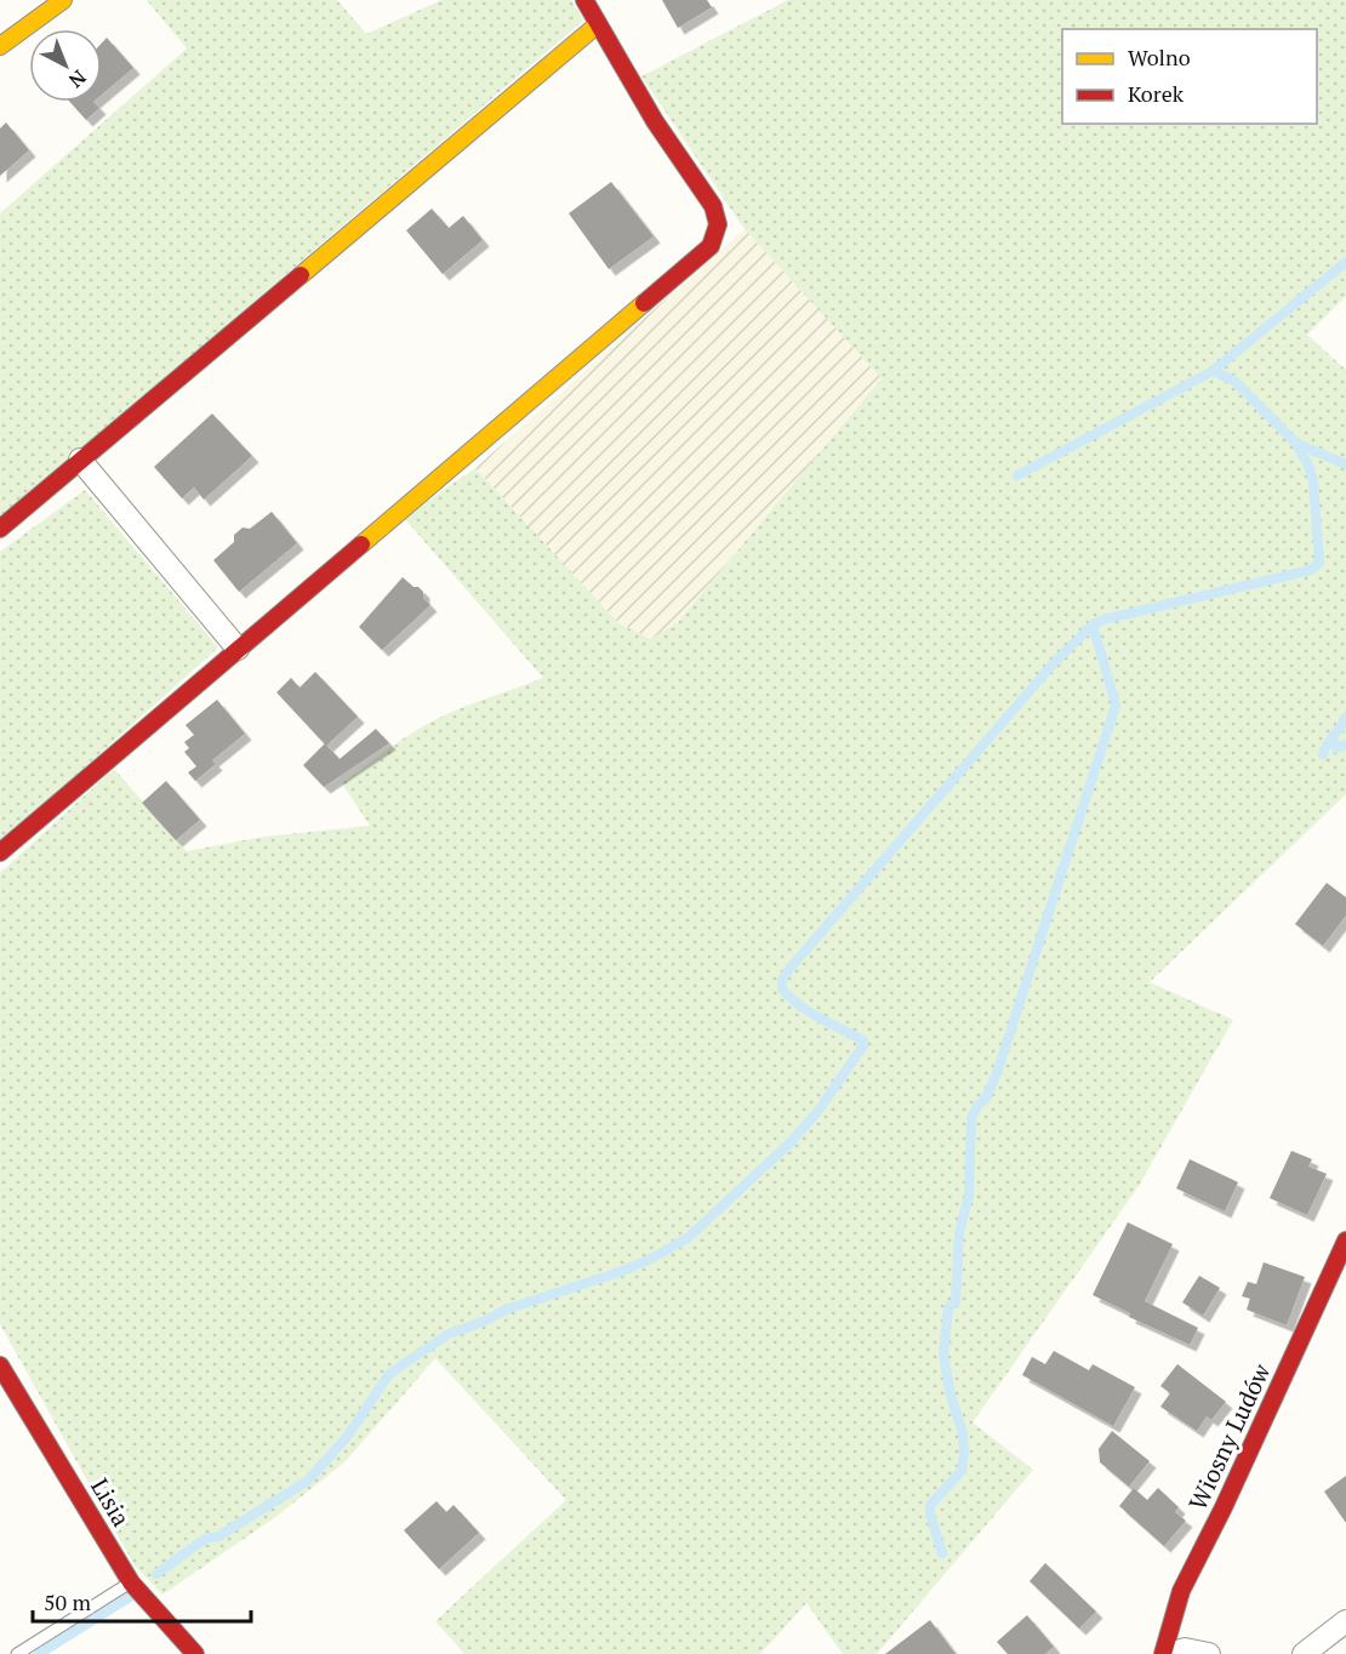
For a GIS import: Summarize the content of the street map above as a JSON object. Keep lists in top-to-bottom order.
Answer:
{
  "streets": {
    "street": ["Wiosny Ludów", "Lisia"]
  },
  "legend": ["Wolno", "Korek"],
  "scale_bar": "50 m",
  "north": "bottom right"
}
